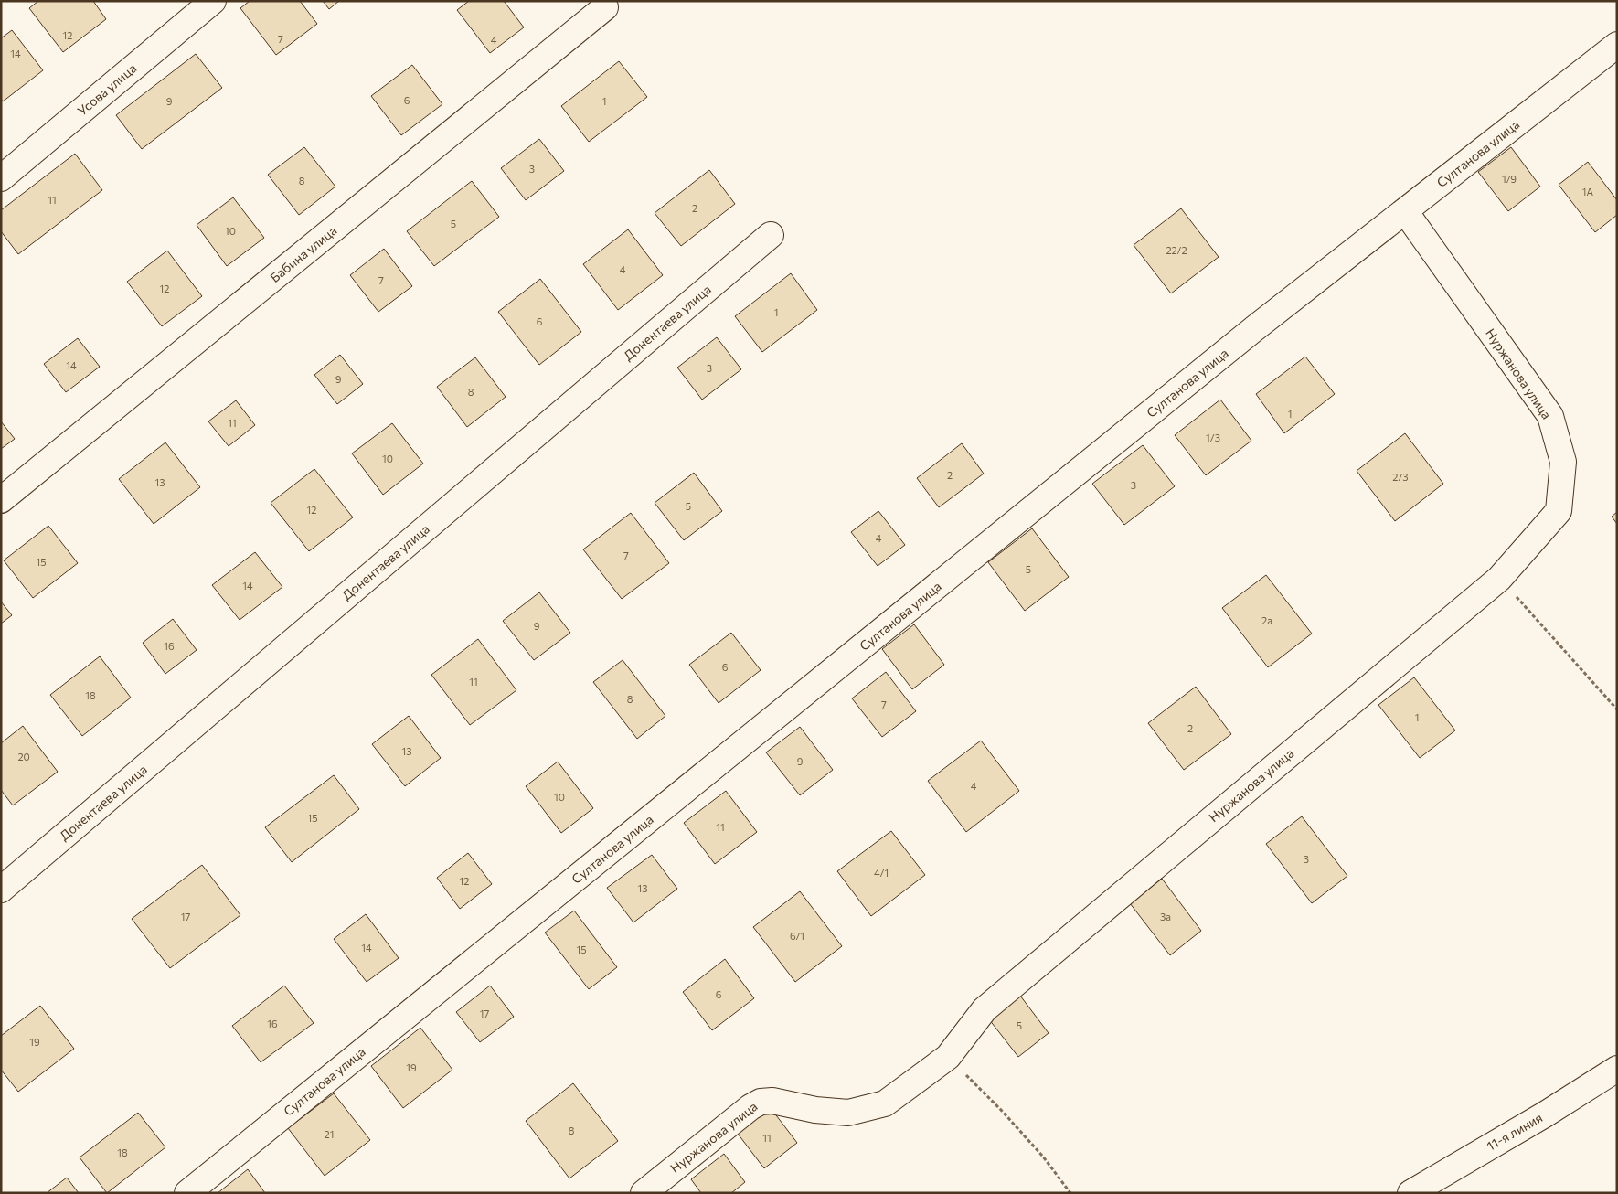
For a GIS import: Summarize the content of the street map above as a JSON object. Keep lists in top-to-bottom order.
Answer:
{
  "streets": {
    "street": [
      "Усова улица",
      "Султанова улица",
      "Бабина улица",
      "Донентаева улица",
      "Нуржанова улица",
      "11-я линия"
    ]
  },
  "crossings": [
    ["Султанова улица", "Нуржанова улица"]
  ],
  "house_numbers": [
    "12",
    "7",
    "4",
    "14",
    "6",
    "9",
    "1",
    "3",
    "1/9",
    "8",
    "1А",
    "11",
    "2",
    "5",
    "10",
    "22/2",
    "4",
    "7",
    "12",
    "1",
    "6",
    "14",
    "3",
    "9",
    "8",
    "1",
    "11",
    "1/3",
    "10",
    "2",
    "2/3",
    "13",
    "3",
    "5",
    "12",
    "4",
    "7",
    "15",
    "5",
    "14",
    "2а",
    "9",
    "16",
    "6",
    "11",
    "18",
    "8",
    "7",
    "1",
    "2",
    "13",
    "20",
    "9",
    "4",
    "10",
    "15",
    "11",
    "3",
    "4/1",
    "12",
    "13",
    "17",
    "3а",
    "6/1",
    "14",
    "15",
    "6",
    "17",
    "16",
    "5",
    "19",
    "19",
    "8",
    "21",
    "11",
    "18"
  ]
}
